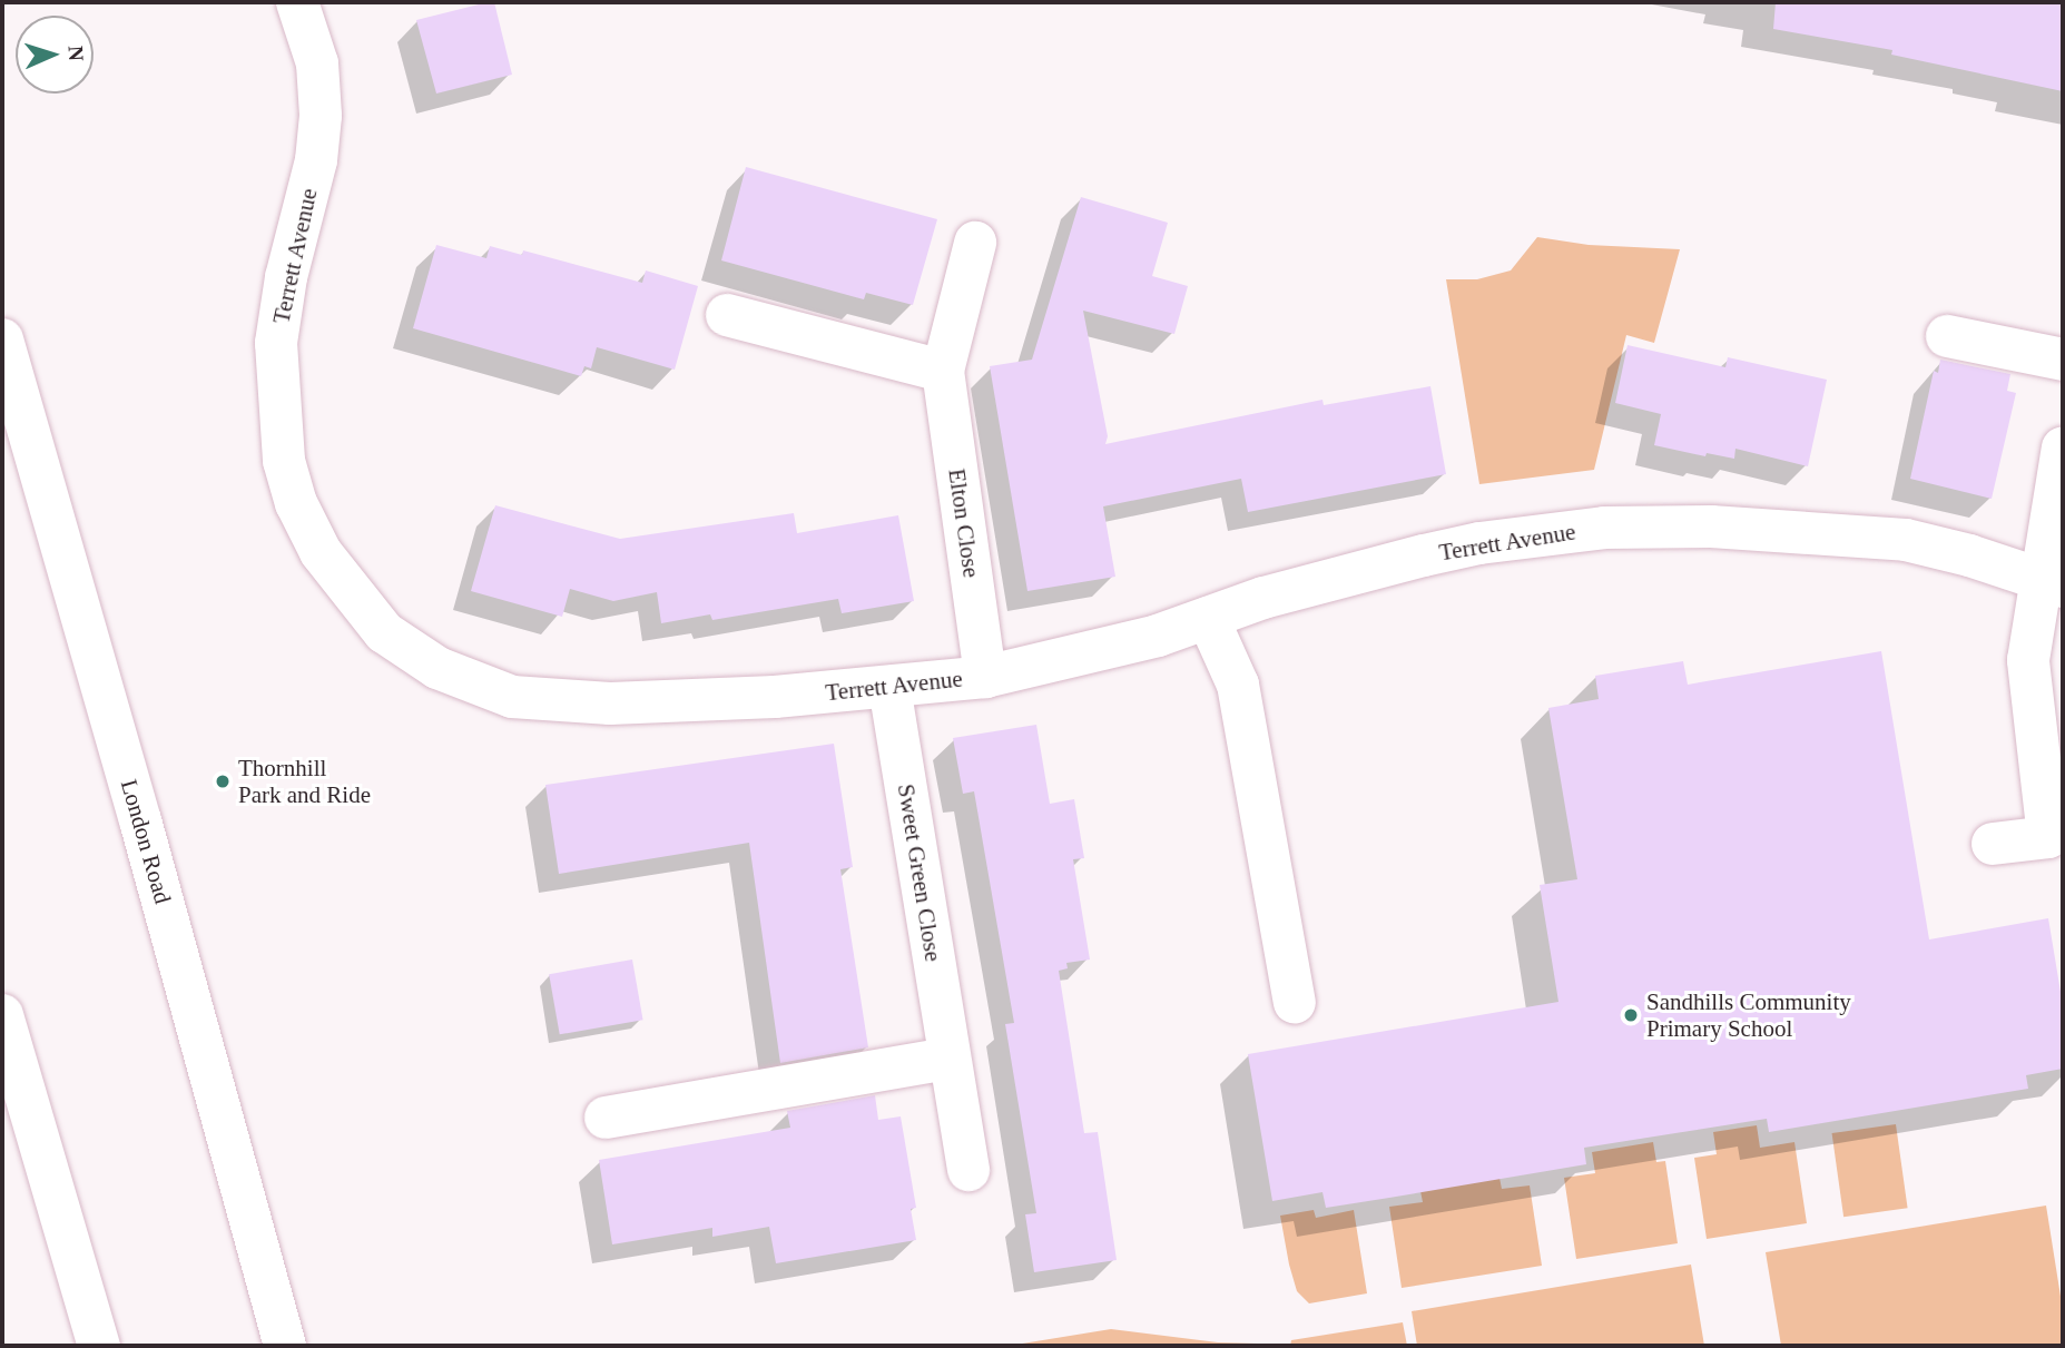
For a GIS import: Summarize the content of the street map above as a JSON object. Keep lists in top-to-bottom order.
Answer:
{
  "streets": {
    "main road": [
      "Terrett Avenue",
      "Elton Close",
      "London Road",
      "Sweet Green Close"
    ]
  },
  "crossings": [
    ["Terrett Avenue", "Elton Close"],
    ["Terrett Avenue", "Sweet Green Close"]
  ],
  "places": ["Thornhill Park and Ride", "Sandhills Community Primary School"],
  "north": "right"
}
